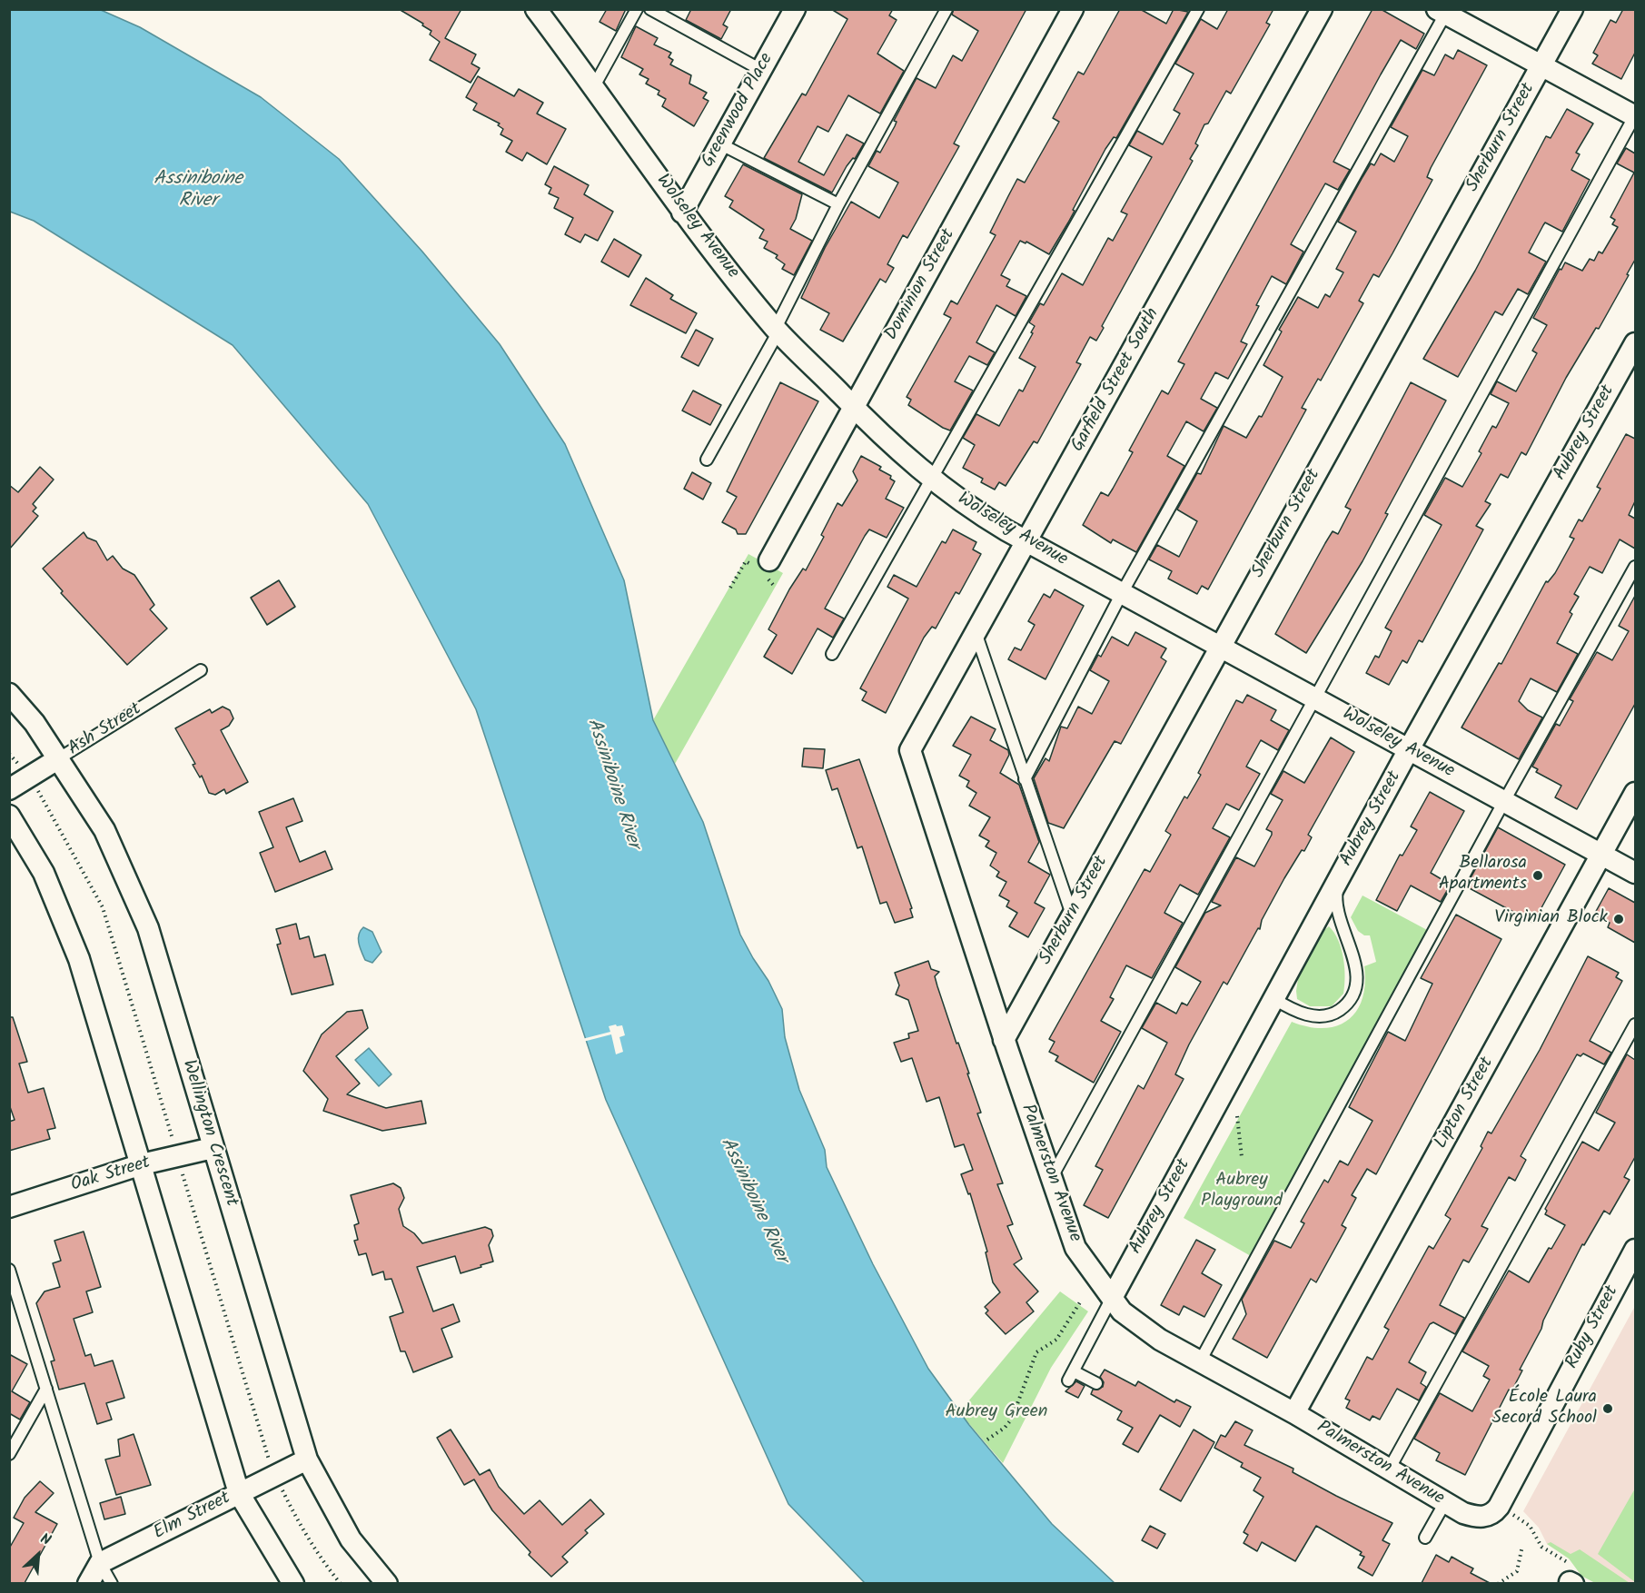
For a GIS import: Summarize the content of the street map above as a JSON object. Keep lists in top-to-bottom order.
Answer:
{
  "streets": {
    "street": [
      "Greenwood Place",
      "Sherburn Street",
      "Wolseley Avenue",
      "Dominion Street",
      "Garfield Street South",
      "Aubrey Street",
      "Ash Street",
      "Lipton Street",
      "Wellington Crescent",
      "Palmerston Avenue",
      "Oak Street",
      "Ruby Street",
      "Elm Street"
    ]
  },
  "crossings": [
    ["Greenwood Place", "Wolseley Avenue"],
    ["Sherburn Street", "Wolseley Avenue"],
    ["Sherburn Street", "Palmerston Avenue"],
    ["Wolseley Avenue", "Dominion Street"],
    ["Wolseley Avenue", "Garfield Street South"],
    ["Wolseley Avenue", "Aubrey Street"],
    ["Wolseley Avenue", "Lipton Street"],
    ["Garfield Street South", "Palmerston Avenue"],
    ["Aubrey Street", "Palmerston Avenue"],
    ["Ash Street", "Wellington Crescent"],
    ["Lipton Street", "Palmerston Avenue"],
    ["Wellington Crescent", "Oak Street"],
    ["Wellington Crescent", "Elm Street"],
    ["Palmerston Avenue", "Ruby Street"]
  ],
  "water": ["Assiniboine River"],
  "parks": ["Aubrey Playground", "Aubrey Green"],
  "places": ["Bellarosa Apartments", "Virginian Block", "École Laura Secord School"],
  "north": "top right"
}
